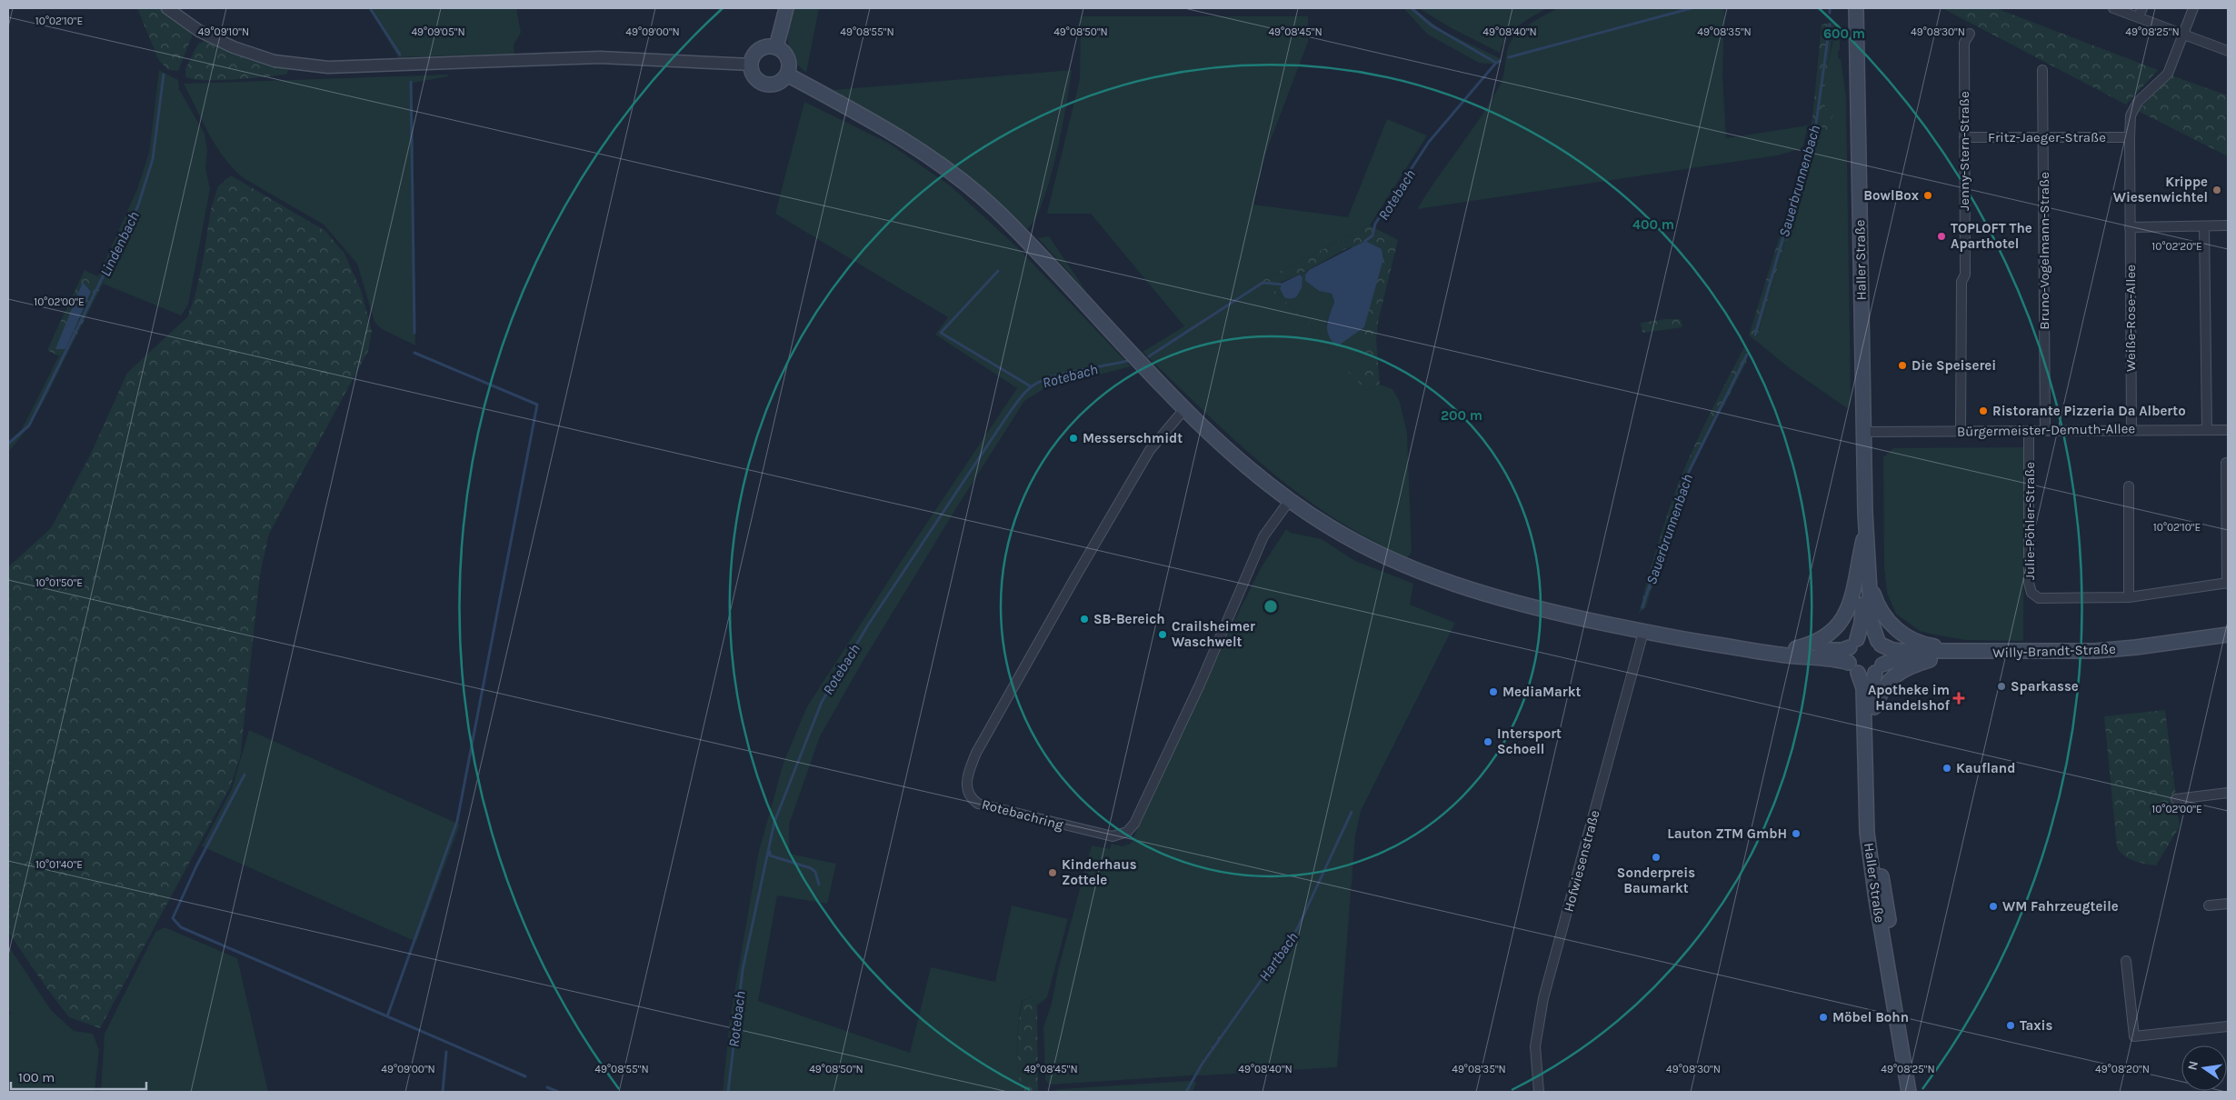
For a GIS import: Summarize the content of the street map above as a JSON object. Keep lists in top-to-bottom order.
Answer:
{
  "streets": {
    "main road": ["Haller Straße", "Willy-Brandt-Straße"],
    "street": [
      "Fritz-Jaeger-Straße",
      "Jenny-Stern-Straße",
      "Bruno-Vogelmann-Straße",
      "Weiße-Rose-Allee",
      "Bürgermeister-Demuth-Allee",
      "Julie-Pöhler-Straße",
      "Rotebachring",
      "Hofwiesenstraße"
    ]
  },
  "crossings": [
    ["Fritz-Jaeger-Straße", "Jenny-Stern-Straße"],
    ["Fritz-Jaeger-Straße", "Bruno-Vogelmann-Straße"],
    ["Fritz-Jaeger-Straße", "Weiße-Rose-Allee"],
    ["Jenny-Stern-Straße", "Bürgermeister-Demuth-Allee"],
    ["Bruno-Vogelmann-Straße", "Bürgermeister-Demuth-Allee"],
    ["Haller Straße", "Bürgermeister-Demuth-Allee"],
    ["Haller Straße", "Willy-Brandt-Straße"],
    ["Weiße-Rose-Allee", "Bürgermeister-Demuth-Allee"],
    ["Bürgermeister-Demuth-Allee", "Julie-Pöhler-Straße"]
  ],
  "water": [
    "Sauerbrunnenbach",
    "Rotebach",
    "Lindenbach",
    "Hartbach"
  ],
  "places": {
    "other": [
      "Krippe Wiesenwichtel",
      "BowlBox",
      "TOPLOFT The Aparthotel",
      "Die Speiserei",
      "Ristorante Pizzeria Da Alberto",
      "Messerschmidt",
      "SB-Bereich",
      "Crailsheimer Waschwelt",
      "Sparkasse",
      "MediaMarkt",
      "Intersport Schoell",
      "Kaufland",
      "Lauton ZTM GmbH",
      "Sonderpreis Baumarkt",
      "Kinderhaus Zottele",
      "WM Fahrzeugteile",
      "Möbel Bohn",
      "Taxis"
    ],
    "health": ["Apotheke im Handelshof"]
  },
  "scale_bar": "100 m",
  "north": "left",
  "coordinates": [
    "10°02'10\"E",
    "49°09'05\"N",
    "49°09'00\"N",
    "49°08'55\"N",
    "49°08'50\"N",
    "49°08'45\"N",
    "49°08'40\"N",
    "49°08'35\"N",
    "49°08'30\"N",
    "49°08'25\"N",
    "49°09'10\"N",
    "10°02'20\"E",
    "10°02'00\"E",
    "10°01'50\"E",
    "10°01'40\"E",
    "49°08'20\"N"
  ],
  "rings": ["600 m", "400 m", "200 m"]
}
